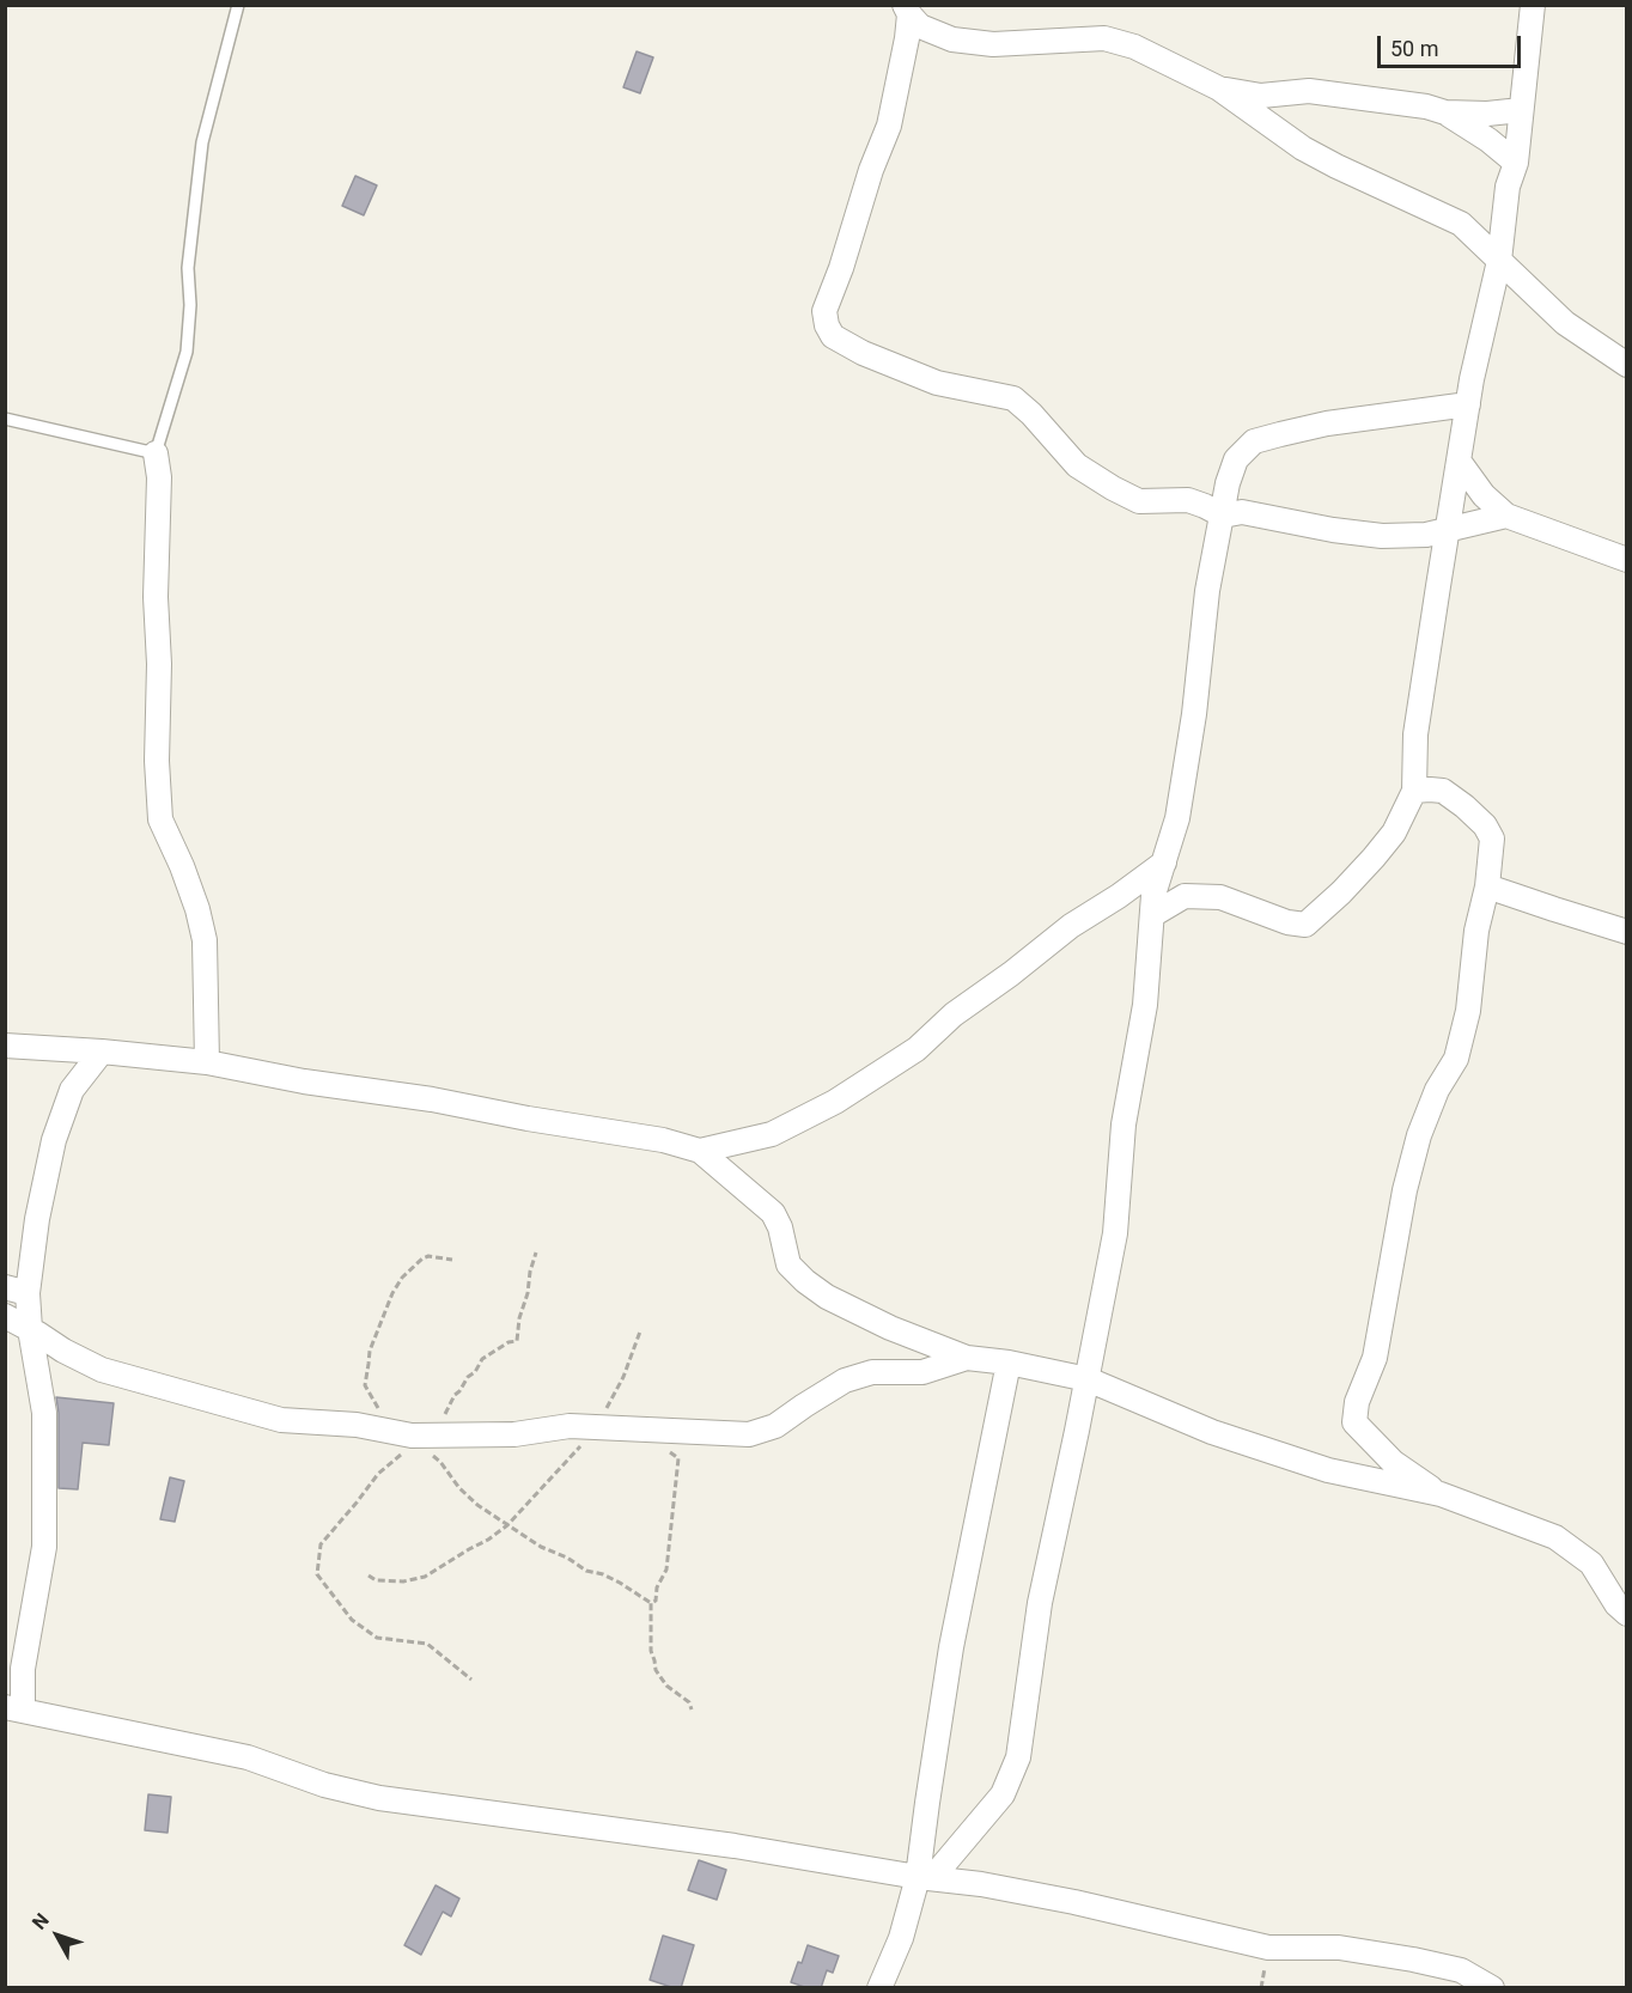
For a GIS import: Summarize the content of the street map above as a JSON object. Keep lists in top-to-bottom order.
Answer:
{
  "scale_bar": "50 m",
  "north": "top left"
}
